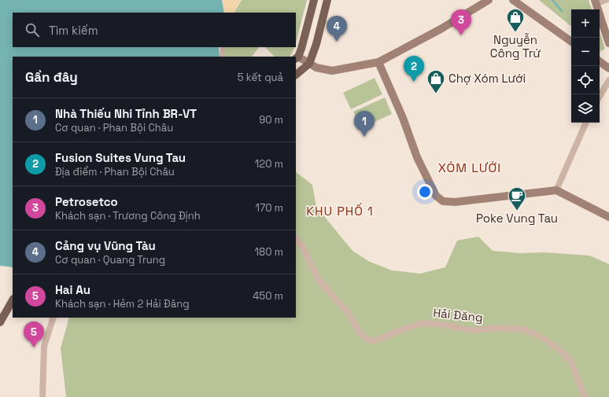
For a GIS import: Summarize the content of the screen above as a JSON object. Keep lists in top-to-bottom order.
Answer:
{
  "streets": {
    "street": ["Hải Đăng"]
  },
  "districts": ["XÓM LƯỚI", "KHU PHỐ 1"],
  "places": {
    "shop": ["Nguyễn Công Trứ", "Chợ Xóm Lưới"],
    "cafe": ["Poke Vung Tau"]
  },
  "page": {
    "map_buttons": ["+", "−"],
    "pins": [
      "3",
      "4",
      "2",
      "1",
      "5"
    ],
    "search": "Tìm kiếm",
    "heading": ["Gần đây", "5 kết quả"],
    "list": [
      {
        "mark": "1",
        "name": "Nhà Thiếu Nhi Tỉnh BR-VT",
        "note": "Cơ quan · Phan Bội Châu",
        "value": "90 m"
      },
      {
        "mark": "2",
        "name": "Fusion Suites Vung Tau",
        "note": "Địa điểm · Phan Bội Châu",
        "value": "120 m"
      },
      {
        "mark": "3",
        "name": "Petrosetco",
        "note": "Khách sạn · Trương Công Định",
        "value": "170 m"
      },
      {
        "mark": "4",
        "name": "Cảng vụ Vũng Tàu",
        "note": "Cơ quan · Quang Trung",
        "value": "180 m"
      },
      {
        "mark": "5",
        "name": "Hai Au",
        "note": "Khách sạn · Hẻm 2 Hải Đăng",
        "value": "450 m"
      }
    ]
  }
}
